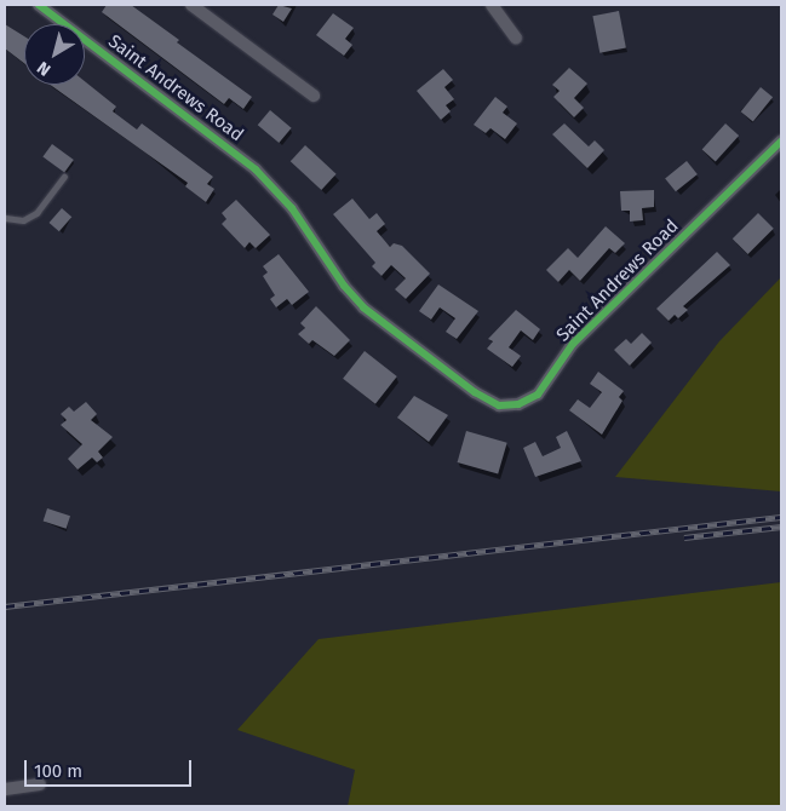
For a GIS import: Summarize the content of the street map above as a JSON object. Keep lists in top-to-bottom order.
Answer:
{
  "streets": {
    "street": ["Saint Andrews Road"]
  },
  "scale_bar": "100 m",
  "north": "bottom left"
}
